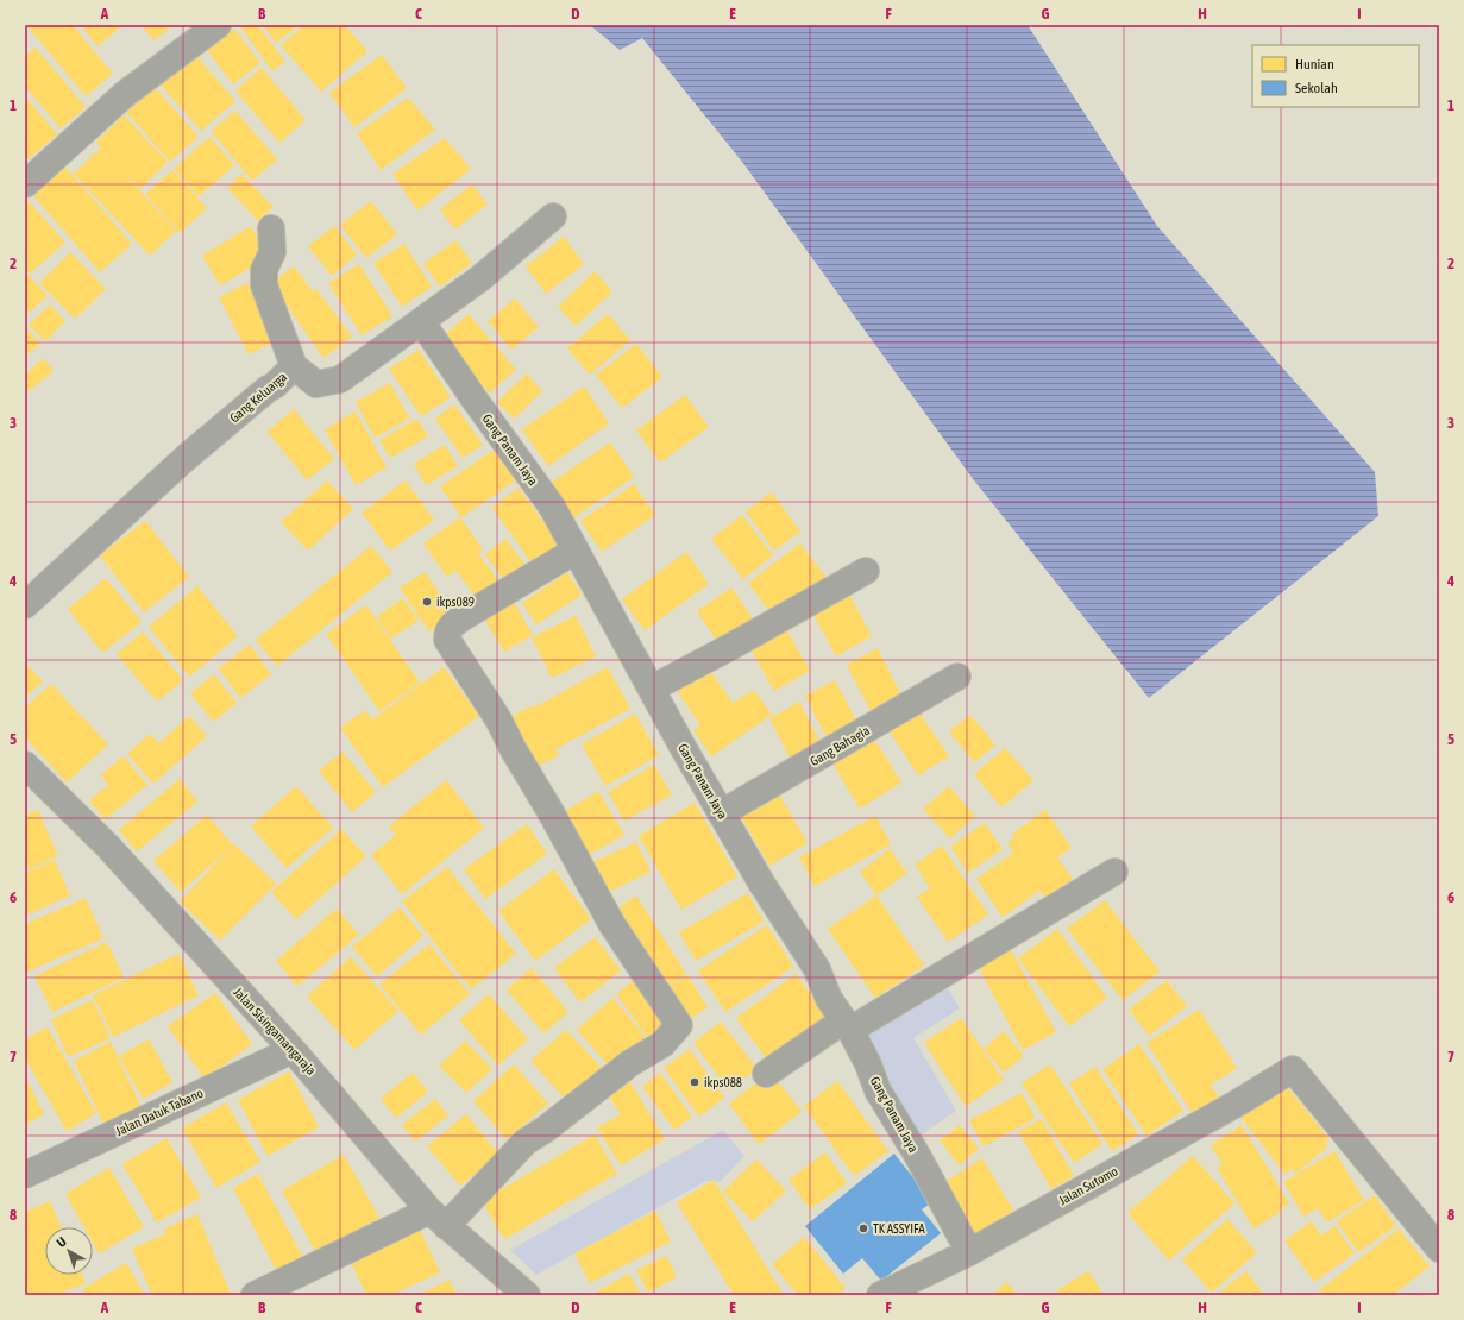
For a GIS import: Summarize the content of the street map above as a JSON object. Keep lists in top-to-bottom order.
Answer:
{
  "streets": {
    "street": [
      "Gang Keluarga",
      "Gang Panam Jaya",
      "Gang Bahagia",
      "Jalan Sisingamangaraja",
      "Jalan Datuk Tabano",
      "Jalan Sutomo"
    ]
  },
  "crossings": [
    ["Gang Keluarga", "Gang Panam Jaya"],
    ["Gang Panam Jaya", "Gang Bahagia"],
    ["Gang Panam Jaya", "Jalan Sutomo"],
    ["Jalan Sisingamangaraja", "Jalan Datuk Tabano"]
  ],
  "places": ["ikps089", "ikps088", "TK ASSYIFA"],
  "legend": ["Hunian", "Sekolah"],
  "north": "top left",
  "grid": {
    "columns": [
      "A",
      "B",
      "C",
      "D",
      "E",
      "F",
      "G",
      "H",
      "I"
    ],
    "rows": [
      "1",
      "2",
      "3",
      "4",
      "5",
      "6",
      "7",
      "8"
    ]
  }
}
